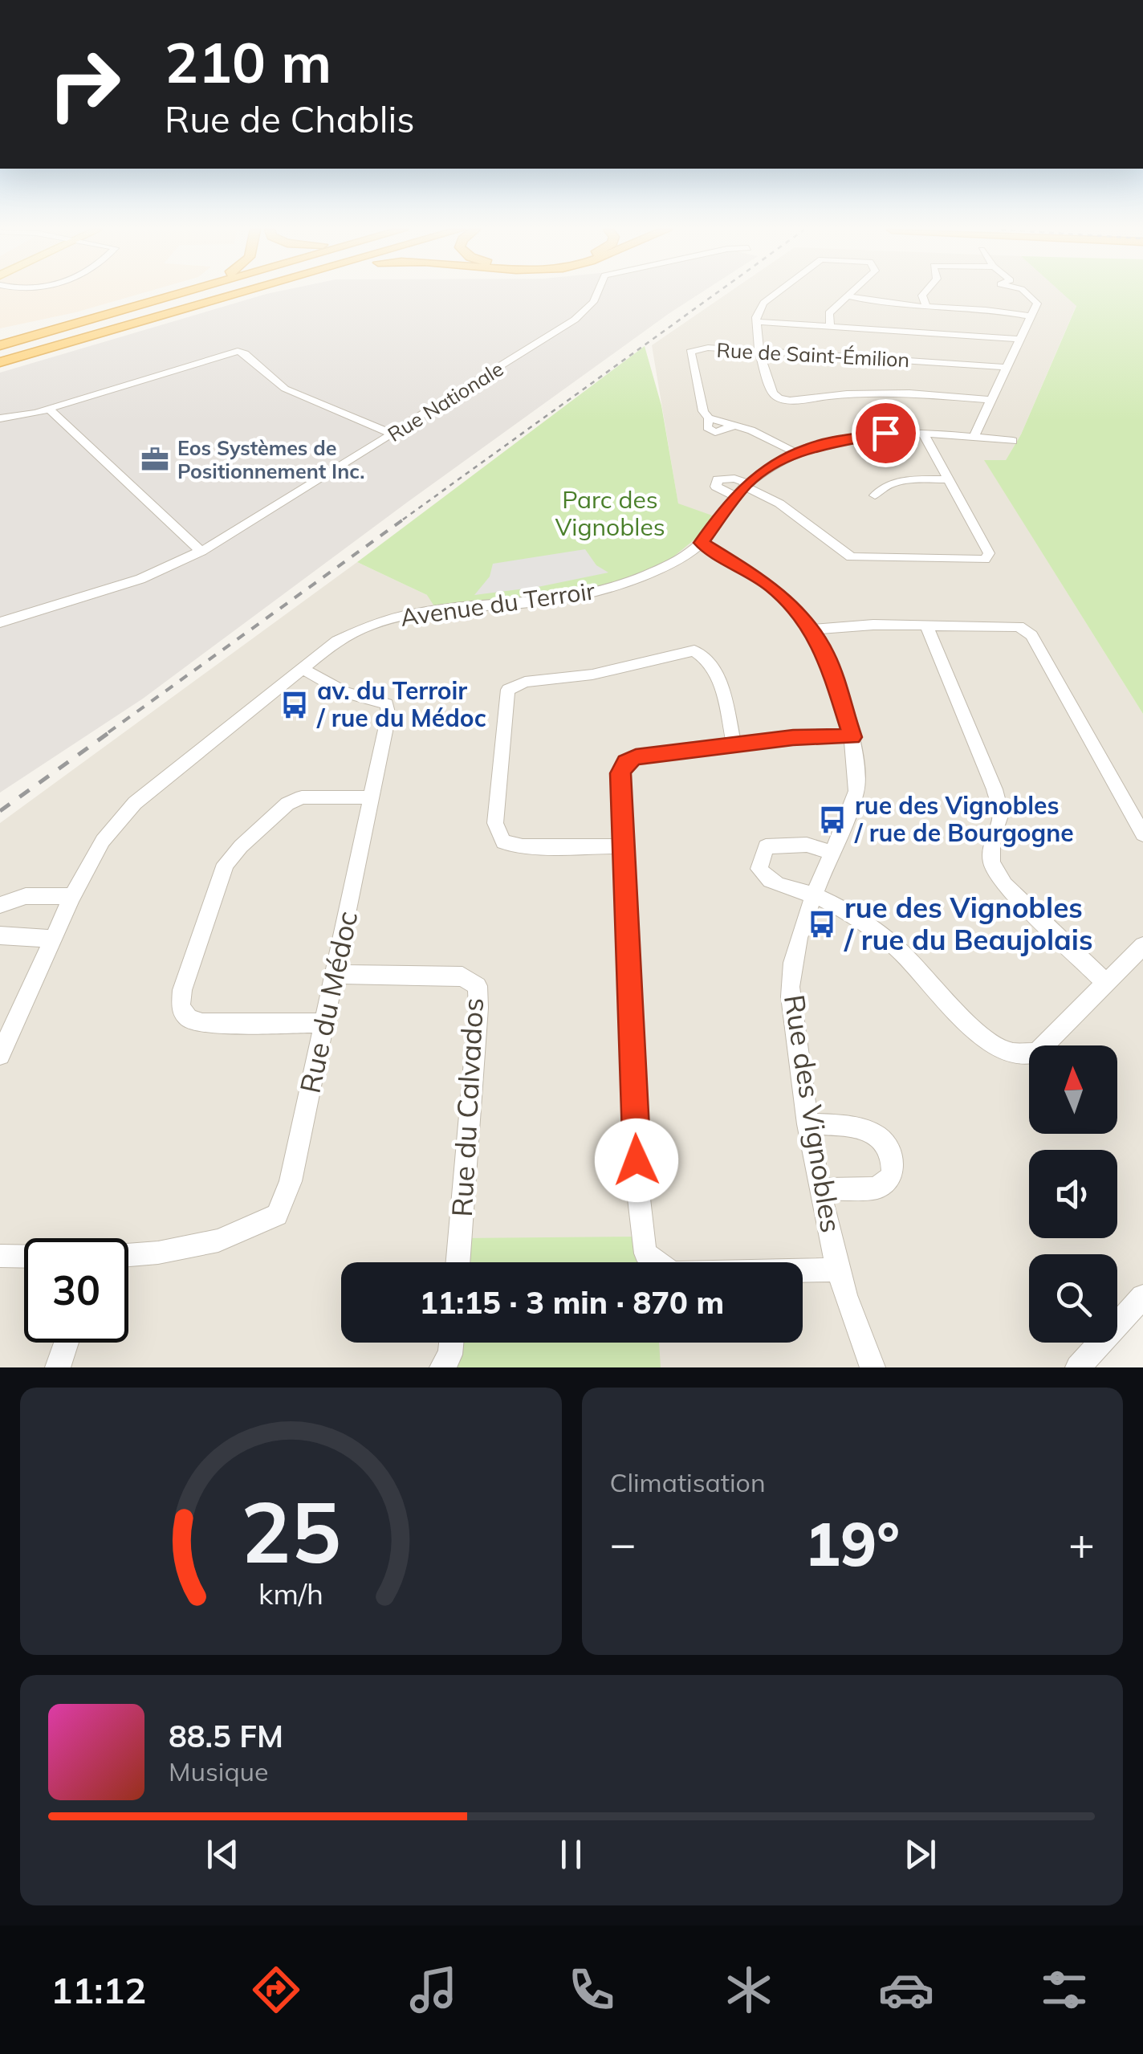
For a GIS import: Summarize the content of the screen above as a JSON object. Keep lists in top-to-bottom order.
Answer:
{
  "streets": {
    "street": [
      "Rue de Saint-Émilion",
      "Rue Nationale",
      "Avenue du Terroir",
      "Rue du Médoc",
      "Rue du Calvados",
      "Rue des Vignobles"
    ]
  },
  "crossings": [
    ["Rue de Saint-Émilion", "Avenue du Terroir"],
    ["Avenue du Terroir", "Rue du Médoc"],
    ["Avenue du Terroir", "Rue des Vignobles"],
    ["Rue du Médoc", "Rue du Calvados"]
  ],
  "parks": ["Parc des Vignobles"],
  "places": {
    "office": ["Eos Systèmes de Positionnement Inc."],
    "bus stop": ["av. du Terroir / rue du Médoc", "rue des Vignobles / rue de Bourgogne", "rue des Vignobles / rue du Beaujolais"]
  },
  "north": "top",
  "page": {
    "turn": ["210 m", "Rue de Chablis"],
    "limit": "30",
    "trip": "11:15 · 3 min · 870 m",
    "tile": "Climatisation",
    "heat": ["−", "19°", "+"],
    "song": ["88.5 FM", "Musique"],
    "tabs": "11:12",
    "gauge": ["25", "km/h"]
  }
}
